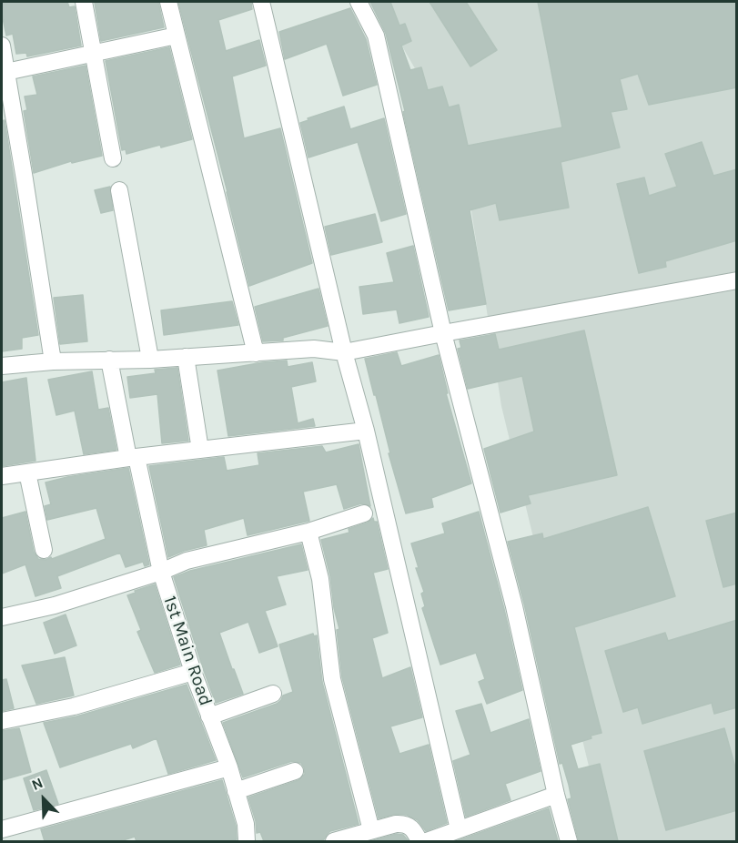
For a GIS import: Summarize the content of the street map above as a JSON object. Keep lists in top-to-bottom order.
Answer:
{
  "streets": {
    "street": ["1st Main Road"]
  },
  "north": "top left"
}
